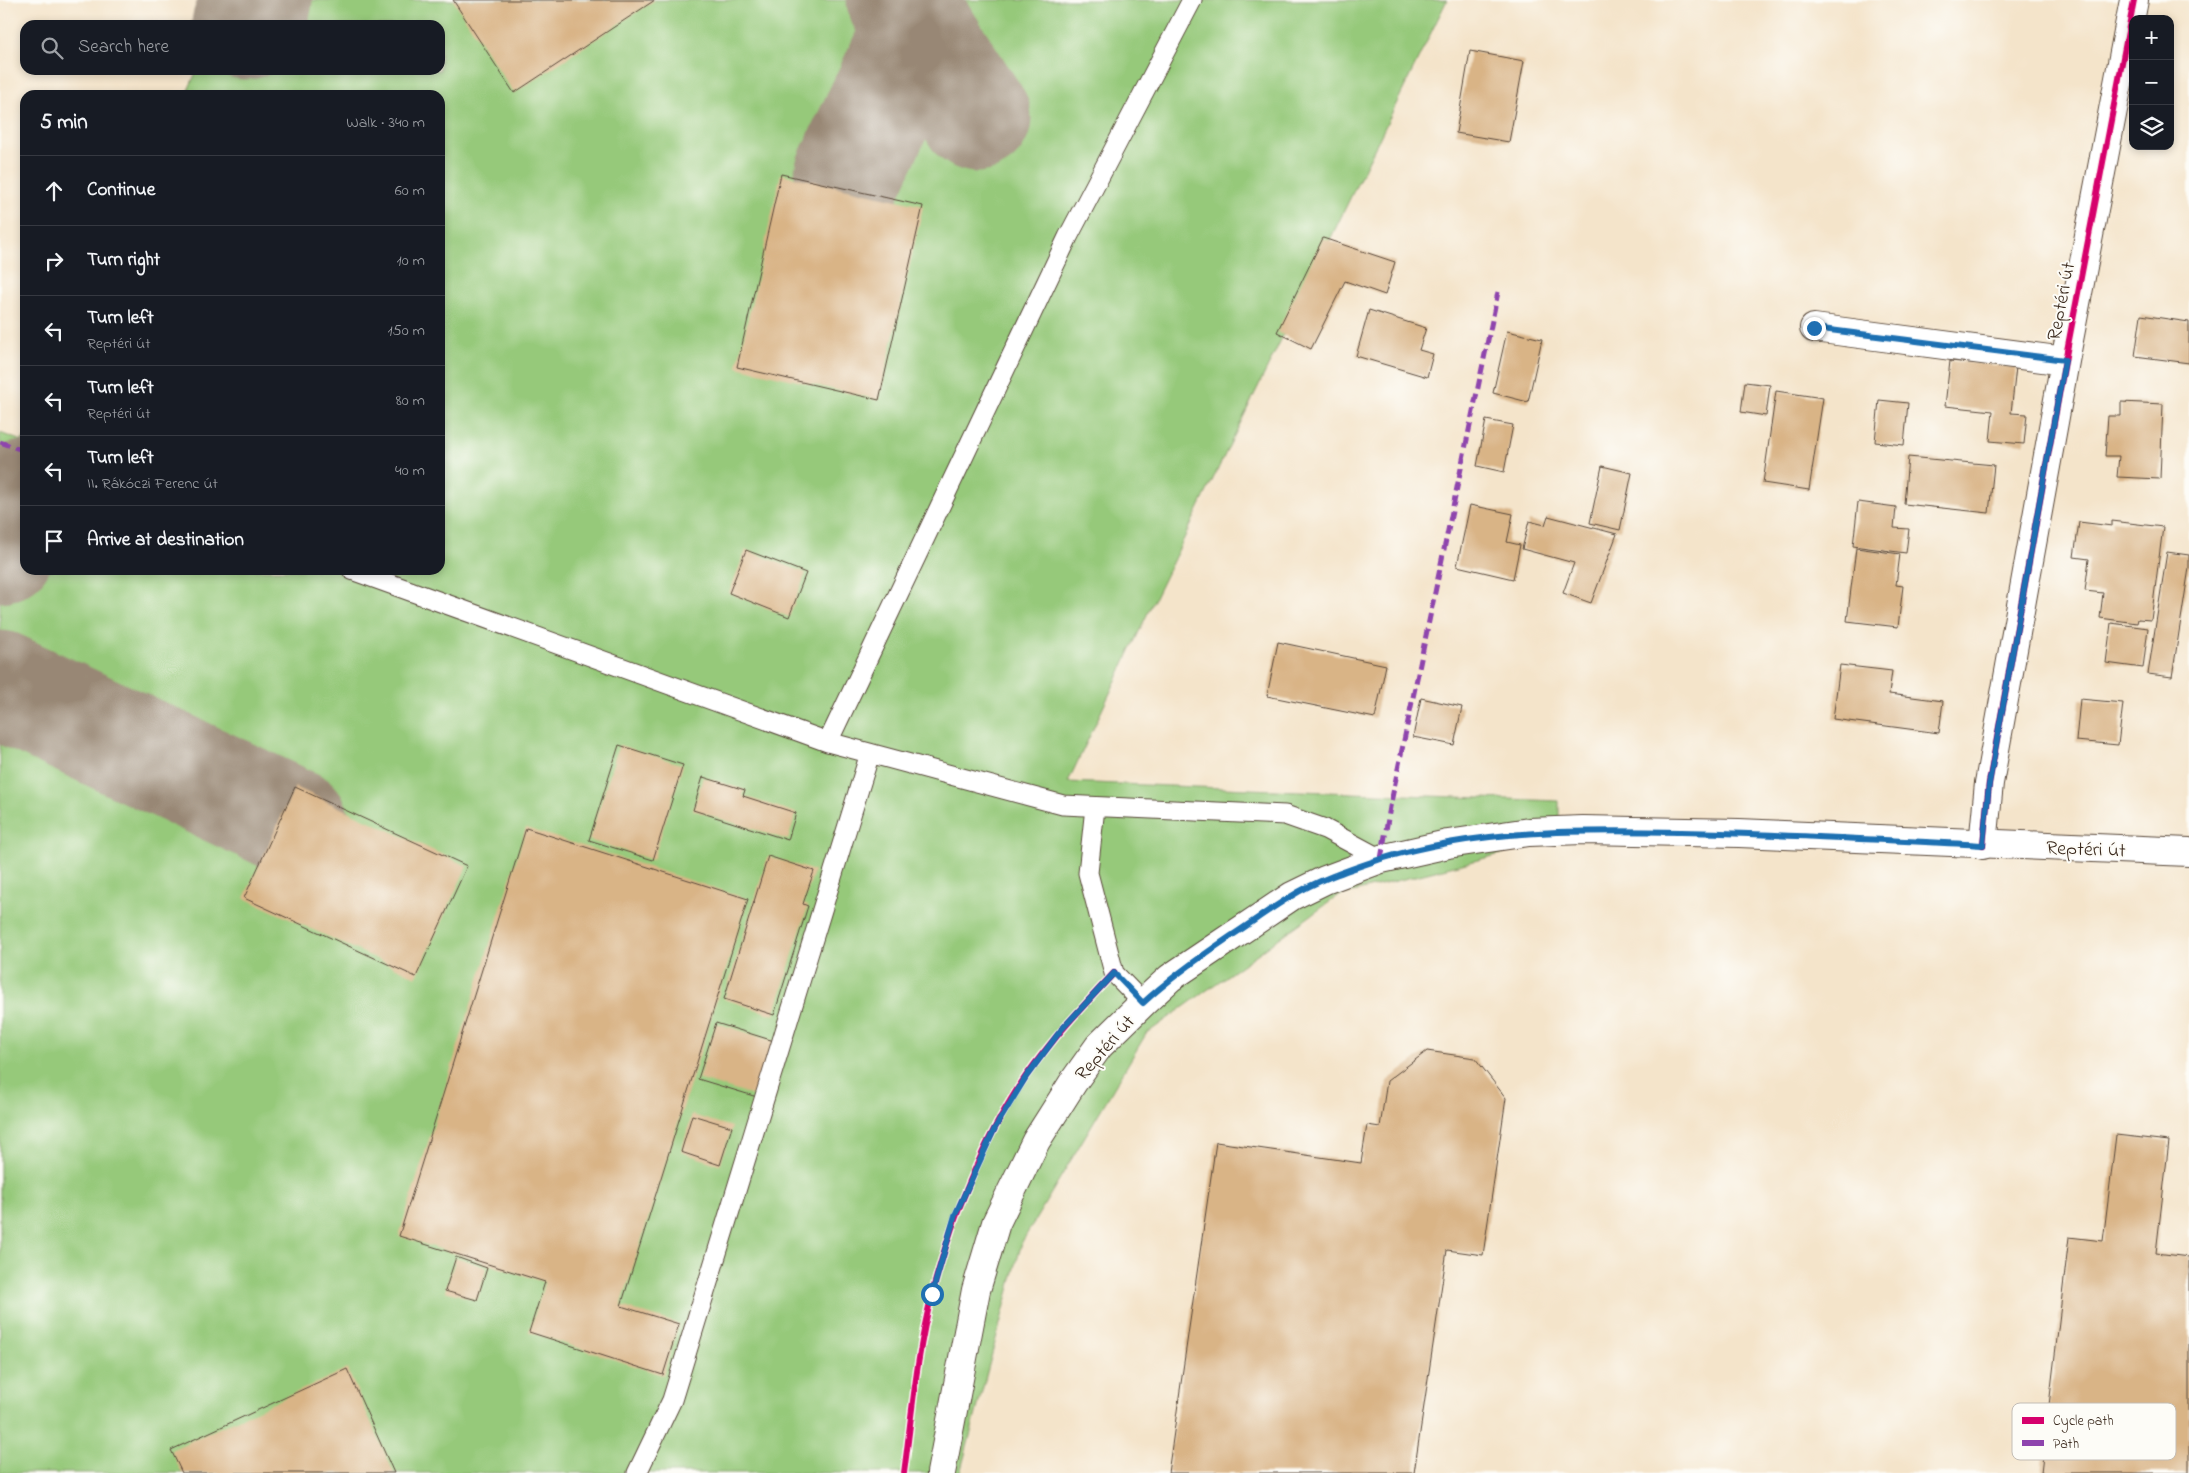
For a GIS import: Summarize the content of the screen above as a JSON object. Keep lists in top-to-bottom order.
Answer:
{
  "streets": {
    "main road": ["Reptéri út"]
  },
  "legend": ["Cycle path", "Path"],
  "page": {
    "map_buttons": ["+", "−"],
    "search": "Search here",
    "heading": ["5 min", "Walk · 340 m"],
    "list": [
      ["Continue", "60 m"],
      ["Turn right", "10 m"],
      ["Turn left", "Reptéri út", "150 m"],
      ["Turn left", "Reptéri út", "80 m"],
      ["Turn left", "II. Rákóczi Ferenc út", "40 m"],
      "Arrive at destination"
    ]
  }
}
